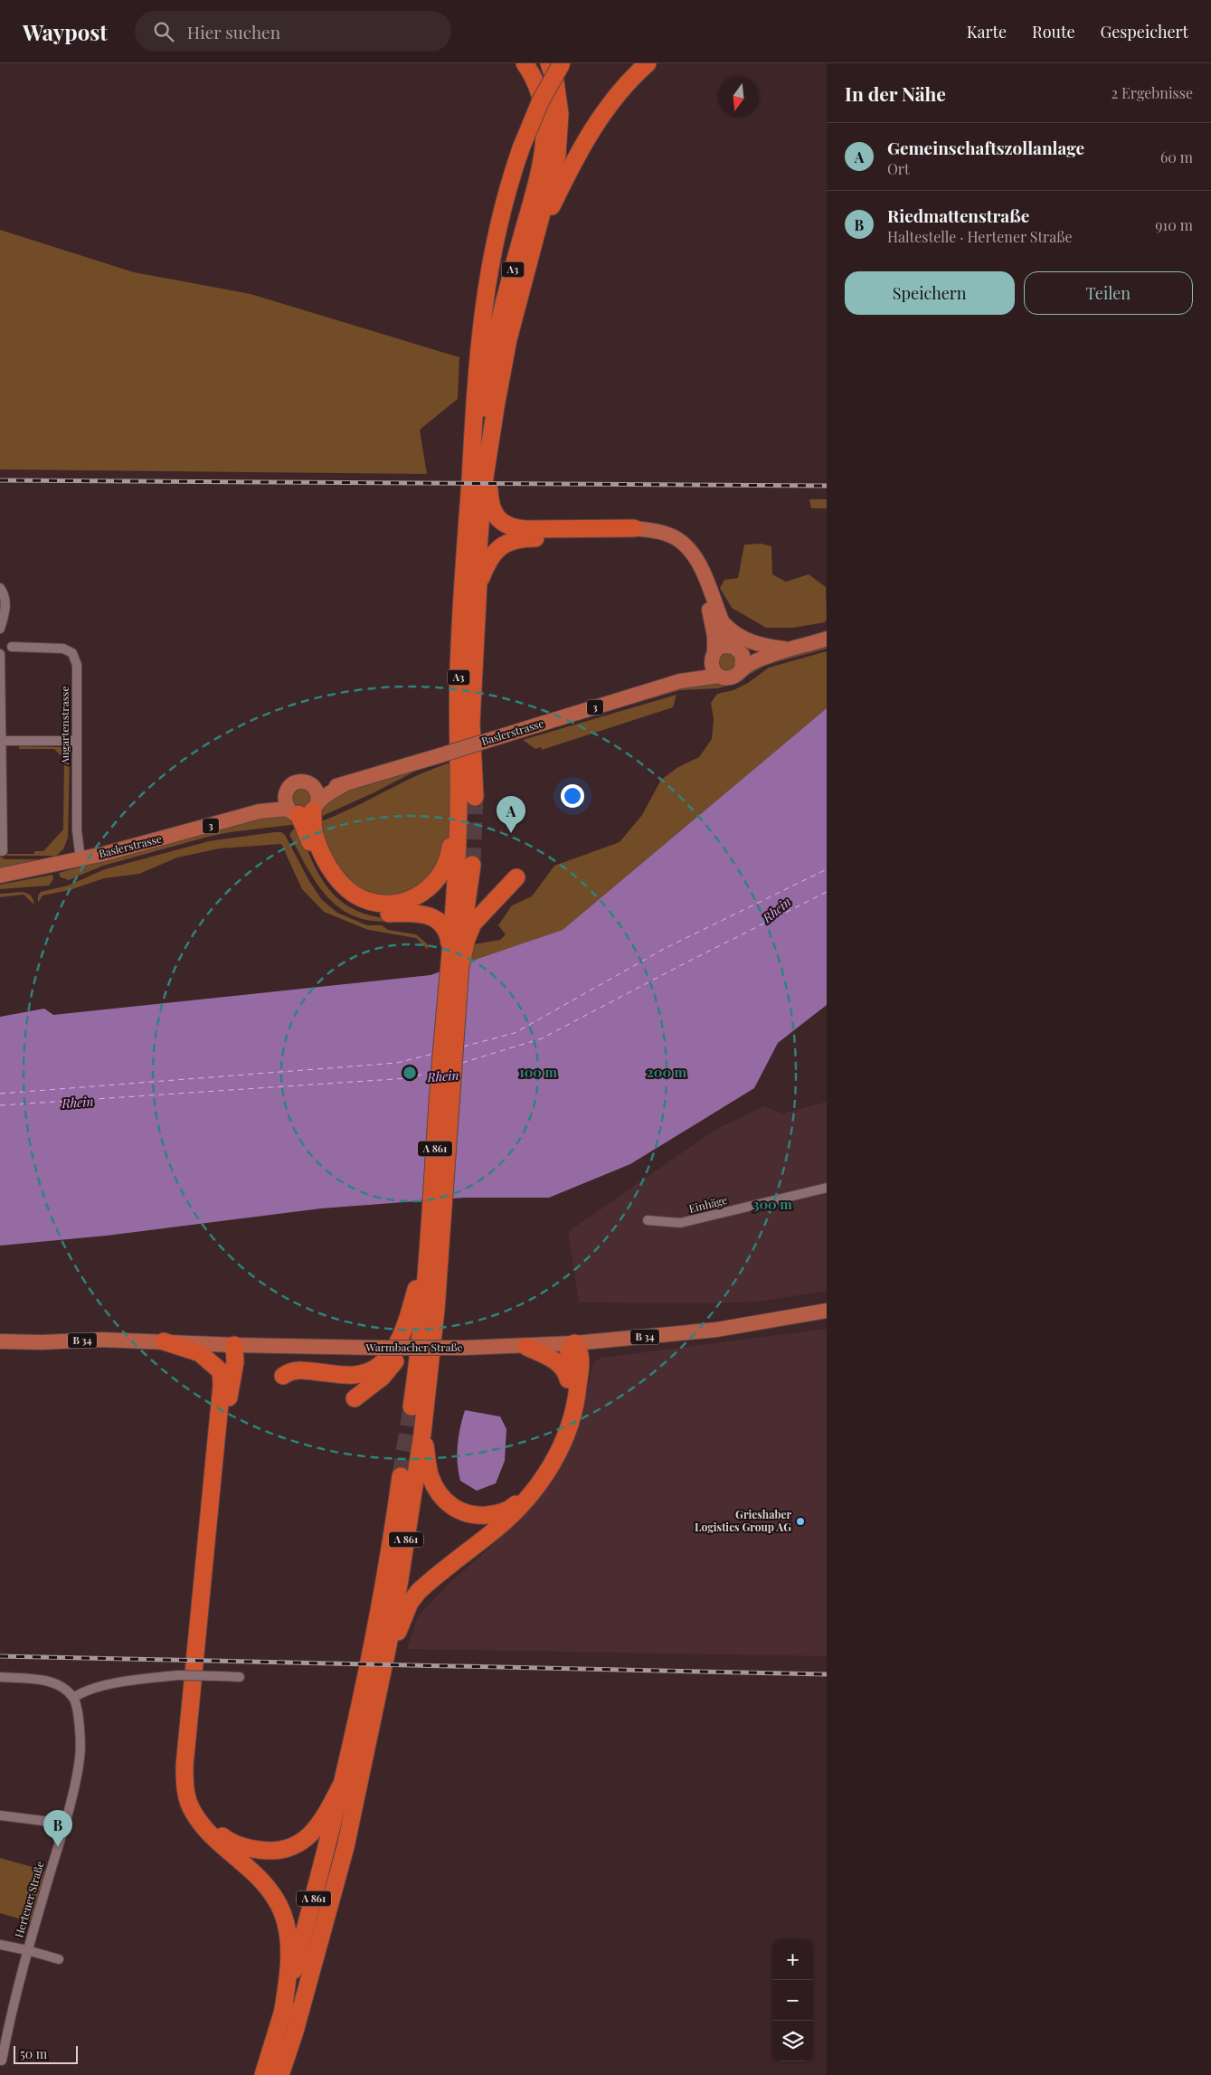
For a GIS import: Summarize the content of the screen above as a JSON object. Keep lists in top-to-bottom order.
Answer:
{
  "streets": {
    "highway": ["A3", "A 861"],
    "main road": [
      "3",
      "Baslerstrasse",
      "B 34",
      "Warmbacher Straße"
    ],
    "street": ["Augartenstrasse", "Einhäge", "Hertener Straße"]
  },
  "crossings": [
    ["A3", "A 861"],
    ["Augartenstrasse", "Baslerstrasse"]
  ],
  "water": ["Rhein"],
  "places": ["Grieshaber Logistics Group AG"],
  "scale_bar": "50 m",
  "north": "bottom",
  "page": {
    "header": "Waypost",
    "search": "Hier suchen",
    "nav": ["Karte", "Route", "Gespeichert"],
    "heading": ["In der Nähe", "2 Ergebnisse"],
    "list": [
      {
        "mark": "A",
        "name": "Gemeinschaftszollanlage",
        "note": "Ort",
        "value": "60 m"
      },
      {
        "mark": "B",
        "name": "Riedmattenstraße",
        "note": "Haltestelle · Hertener Straße",
        "value": "910 m"
      }
    ],
    "buttons": ["Speichern", "Teilen"],
    "pins": ["A", "B"],
    "map_buttons": ["+", "−"],
    "scale": "50 m"
  },
  "rings": ["100 m", "200 m", "300 m"]
}
